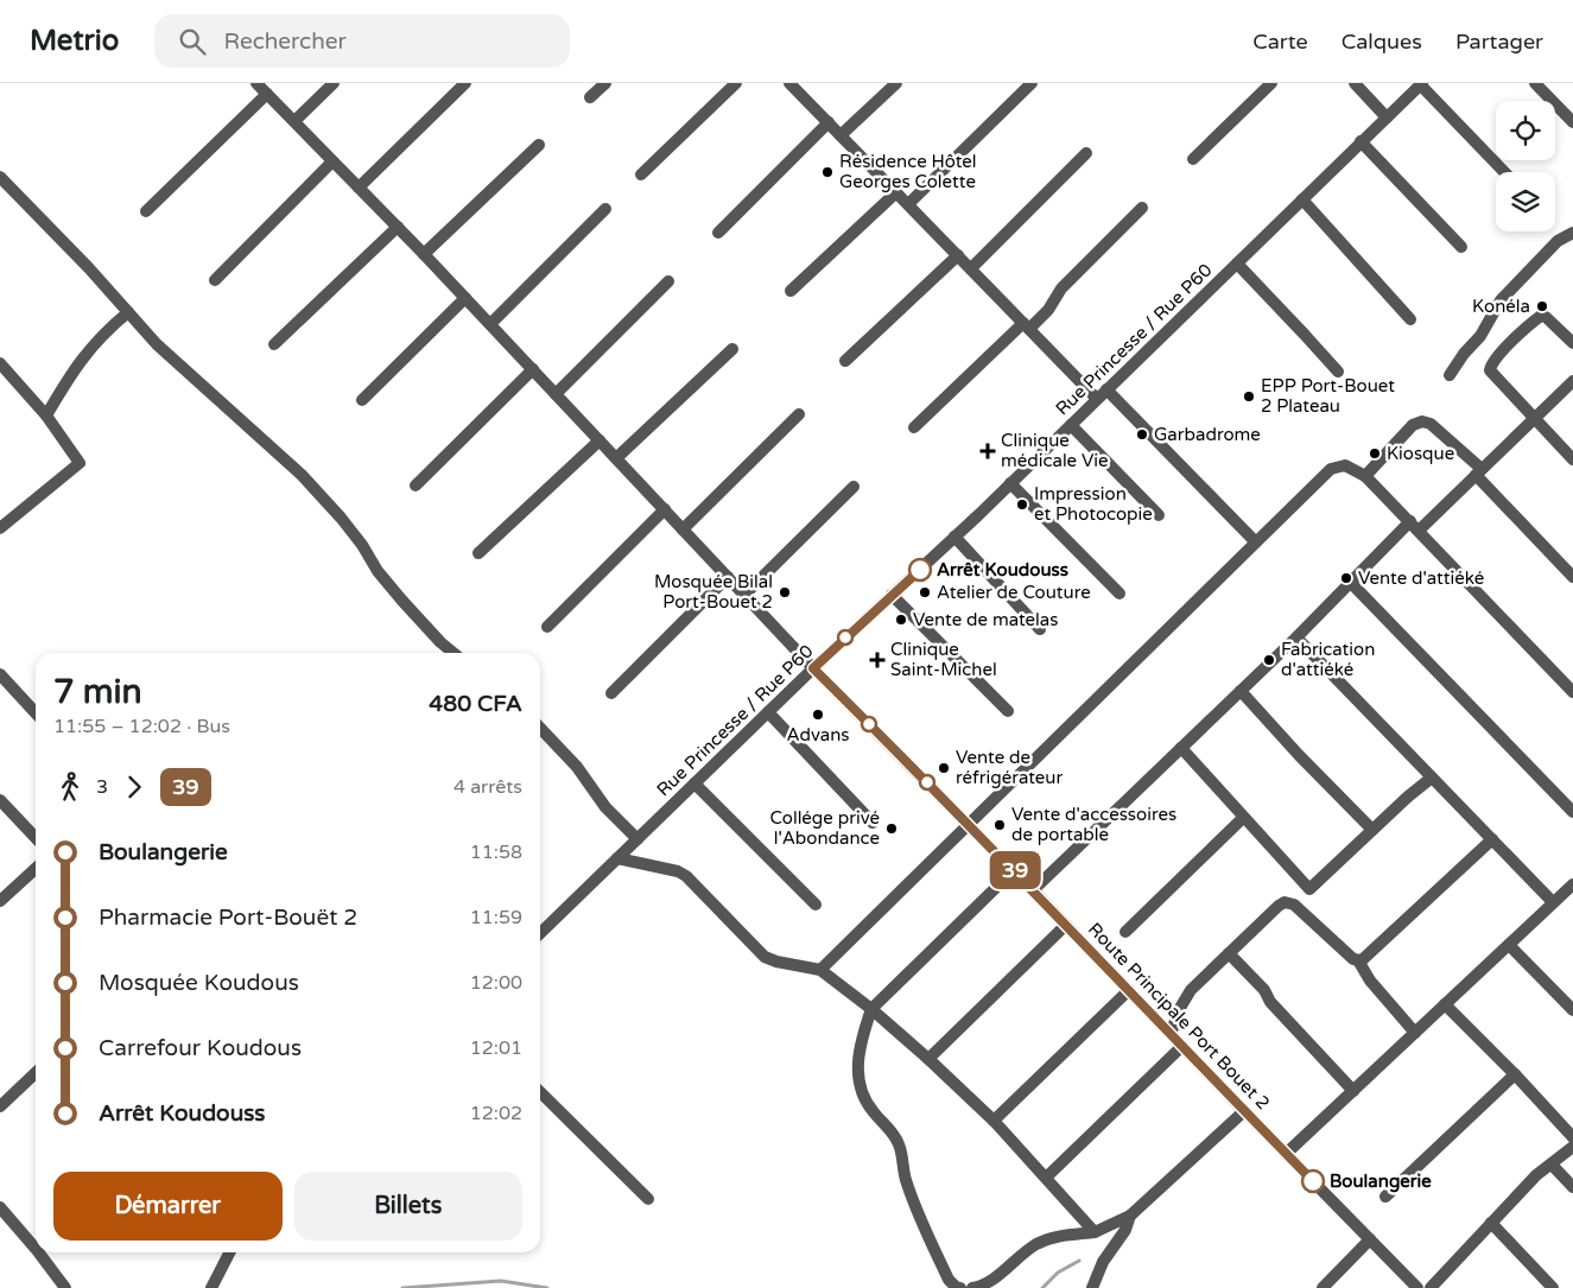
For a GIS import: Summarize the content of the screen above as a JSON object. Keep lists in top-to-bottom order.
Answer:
{
  "streets": {
    "street": ["Rue Princesse / Rue P60", "Route Principale Port Bouet 2"]
  },
  "crossings": [
    ["Rue Princesse / Rue P60", "Route Principale Port Bouet 2"]
  ],
  "places": {
    "other": [
      "Résidence Hôtel Georges Colette",
      "Konéla",
      "EPP Port-Bouet 2 Plateau",
      "Garbadrome",
      "Kiosque",
      "Impression et Photocopie",
      "Arrêt Koudouss",
      "Vente d'attiéké",
      "Mosquée Bilal Port-Bouet 2",
      "Atelier de Couture",
      "Vente de matelas",
      "Fabrication d'attiéké",
      "Advans",
      "Vente de réfrigérateur",
      "Vente d'accessoires de portable",
      "Collége privé l'Abondance",
      "Boulangerie"
    ],
    "health": ["Clinique médicale Vie", "Clinique Saint-Michel"]
  },
  "lines": ["bus line 39"],
  "page": {
    "header": "Metrio",
    "search": "Rechercher",
    "nav": ["Carte", "Calques", "Partager"],
    "on_map": "39",
    "heading": ["7 min", "11:55 – 12:02 · Bus", "480 CFA"],
    "legs": ["3", "39", "4 arrêts"],
    "list": [
      {
        "name": "Boulangerie",
        "value": "11:58"
      },
      {
        "name": "Pharmacie Port-Bouët 2",
        "value": "11:59"
      },
      {
        "name": "Mosquée Koudous",
        "value": "12:00"
      },
      {
        "name": "Carrefour Koudous",
        "value": "12:01"
      },
      {
        "name": "Arrêt Koudouss",
        "value": "12:02"
      }
    ],
    "buttons": ["Démarrer", "Billets"]
  }
}
